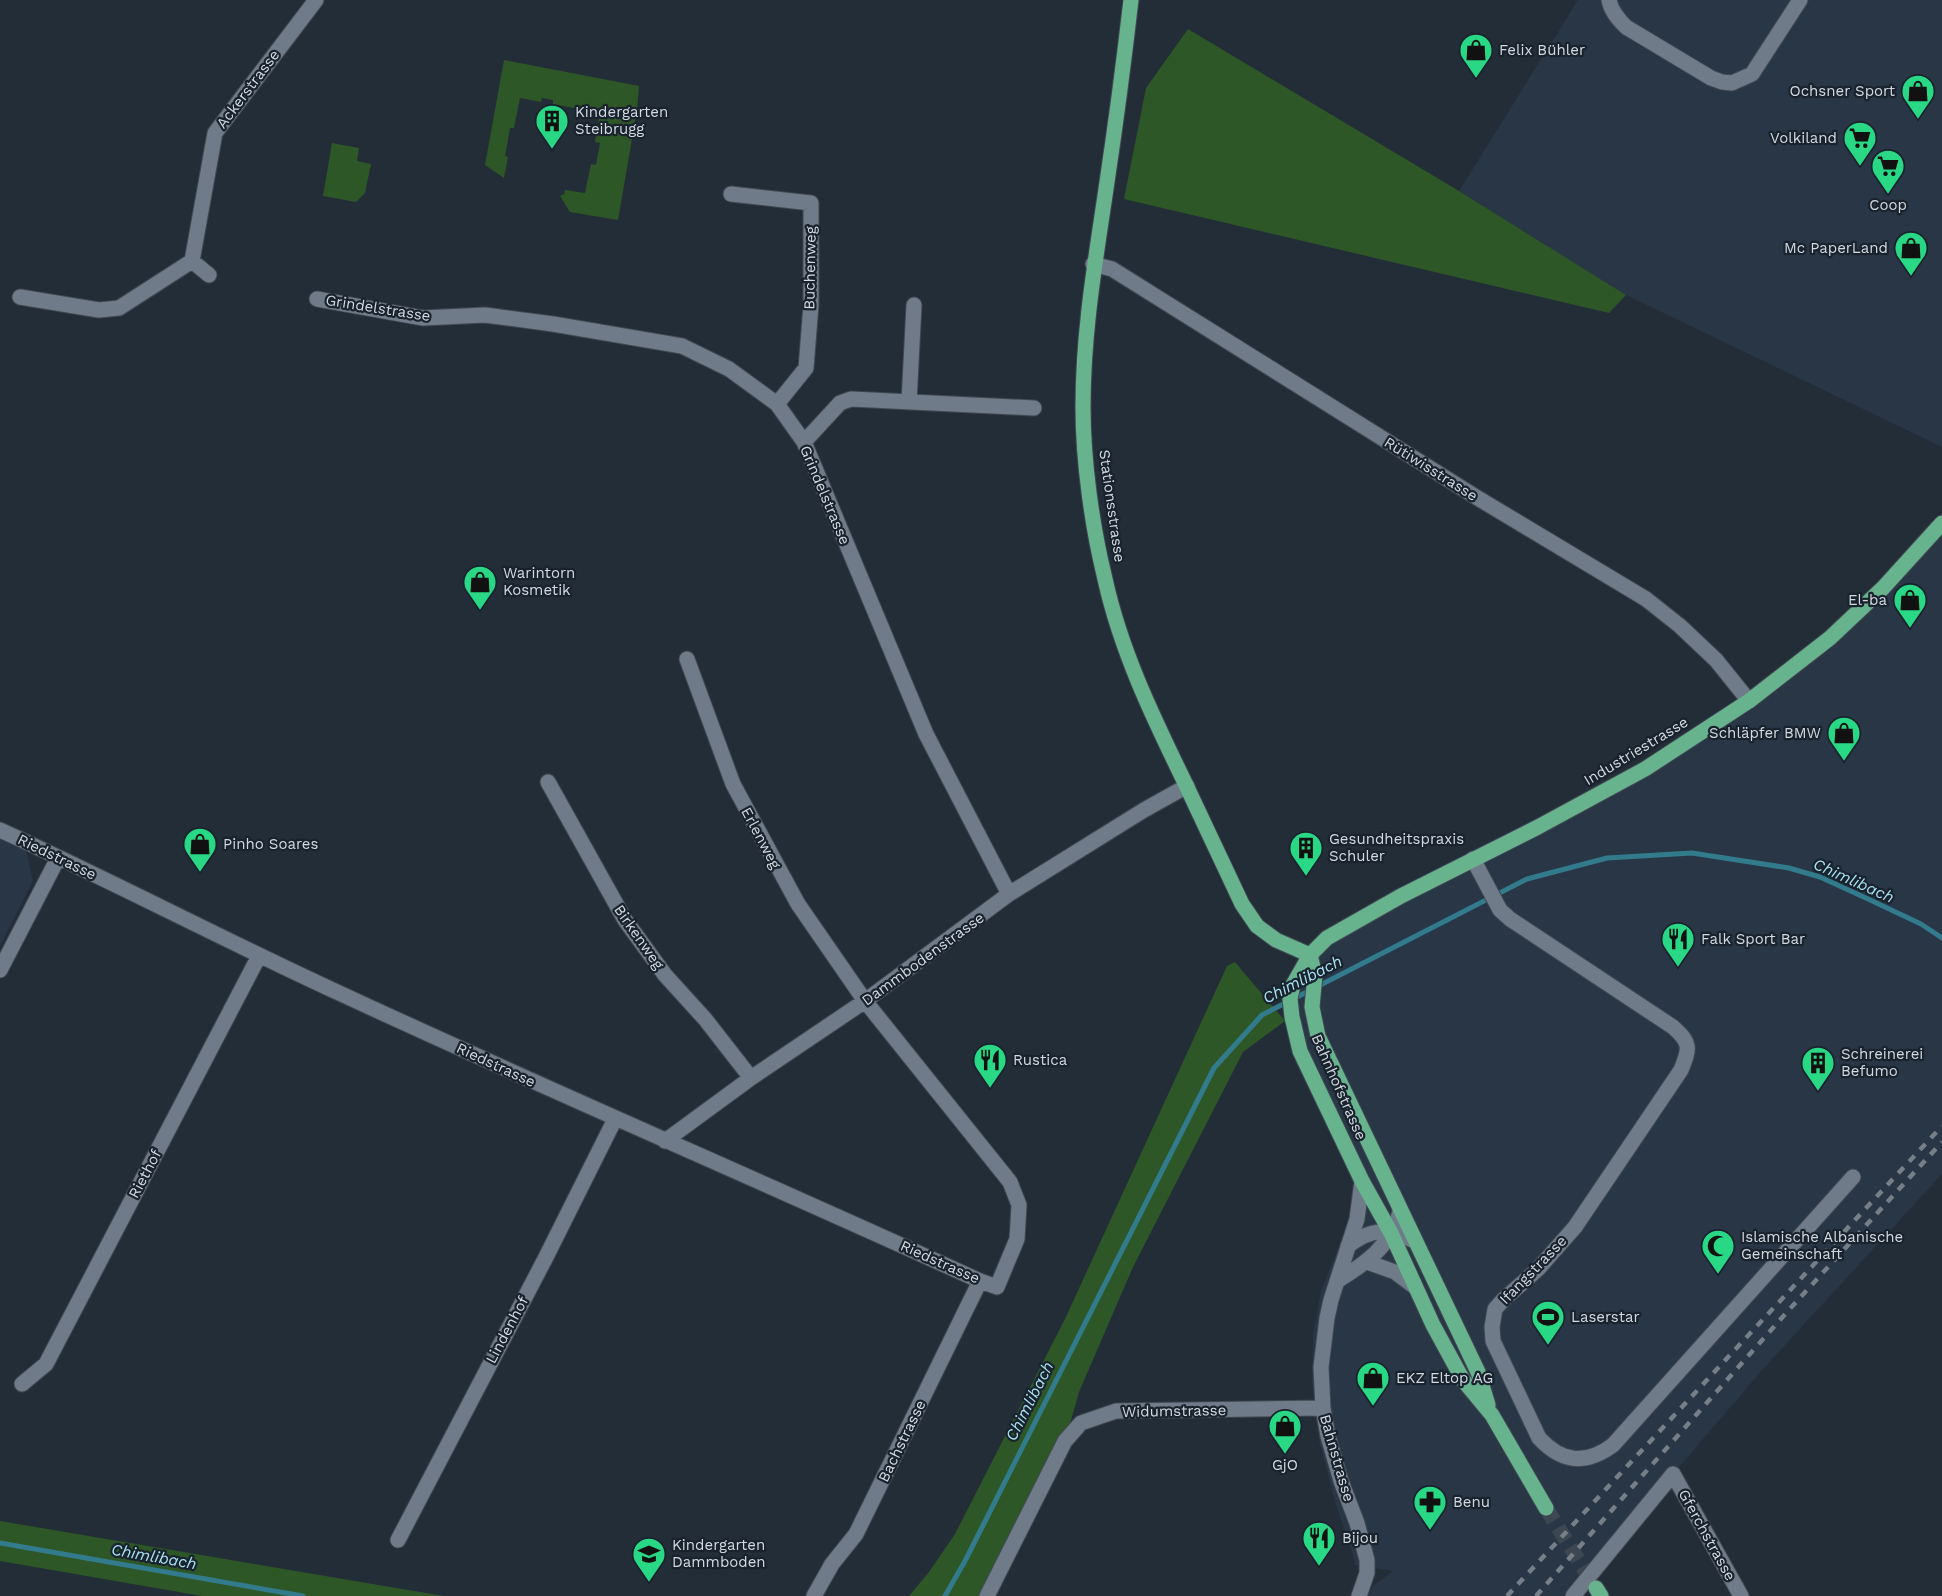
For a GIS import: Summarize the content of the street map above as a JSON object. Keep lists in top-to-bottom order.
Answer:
{
  "streets": {
    "main road": ["Stationsstrasse", "Industriestrasse", "Bahnhofstrasse"],
    "street": [
      "Ackerstrasse",
      "Buchenweg",
      "Grindelstrasse",
      "Rütiwisstrasse",
      "Erlenweg",
      "Riedstrasse",
      "Birkenweg",
      "Dammbodenstrasse",
      "Riethof",
      "Ifangstrasse",
      "Lindenhof",
      "Widumstrasse",
      "Bachstrasse",
      "Bahnstrasse",
      "Gferchstrasse"
    ]
  },
  "crossings": [
    ["Buchenweg", "Grindelstrasse"],
    ["Grindelstrasse", "Dammbodenstrasse"],
    ["Rütiwisstrasse", "Stationsstrasse"],
    ["Rütiwisstrasse", "Industriestrasse"],
    ["Stationsstrasse", "Industriestrasse"],
    ["Stationsstrasse", "Dammbodenstrasse"],
    ["Stationsstrasse", "Bahnhofstrasse"],
    ["Industriestrasse", "Bahnhofstrasse"],
    ["Industriestrasse", "Ifangstrasse"],
    ["Erlenweg", "Riedstrasse"],
    ["Erlenweg", "Dammbodenstrasse"],
    ["Riedstrasse", "Dammbodenstrasse"],
    ["Riedstrasse", "Riethof"],
    ["Riedstrasse", "Lindenhof"],
    ["Riedstrasse", "Bachstrasse"],
    ["Birkenweg", "Dammbodenstrasse"],
    ["Bahnhofstrasse", "Bahnstrasse"],
    ["Widumstrasse", "Bahnstrasse"]
  ],
  "water": ["Chimlibach"],
  "places": {
    "shop": [
      "Felix Bühler",
      "Ochsner Sport",
      "Mc PaperLand",
      "Warintorn Kosmetik",
      "El-ba",
      "Schläpfer BMW",
      "Pinho Soares",
      "EKZ Eltop AG",
      "GjO"
    ],
    "building": ["Kindergarten Steibrugg", "Gesundheitspraxis Schuler", "Schreinerei Befumo"],
    "supermarket": ["Volkiland", "Coop"],
    "restaurant": ["Falk Sport Bar", "Rustica", "Bijou"],
    "mosque": ["Islamische Albanische Gemeinschaft"],
    "sports": ["Laserstar"],
    "pharmacy": ["Benu"],
    "school or university": ["Kindergarten Dammboden"]
  }
}
